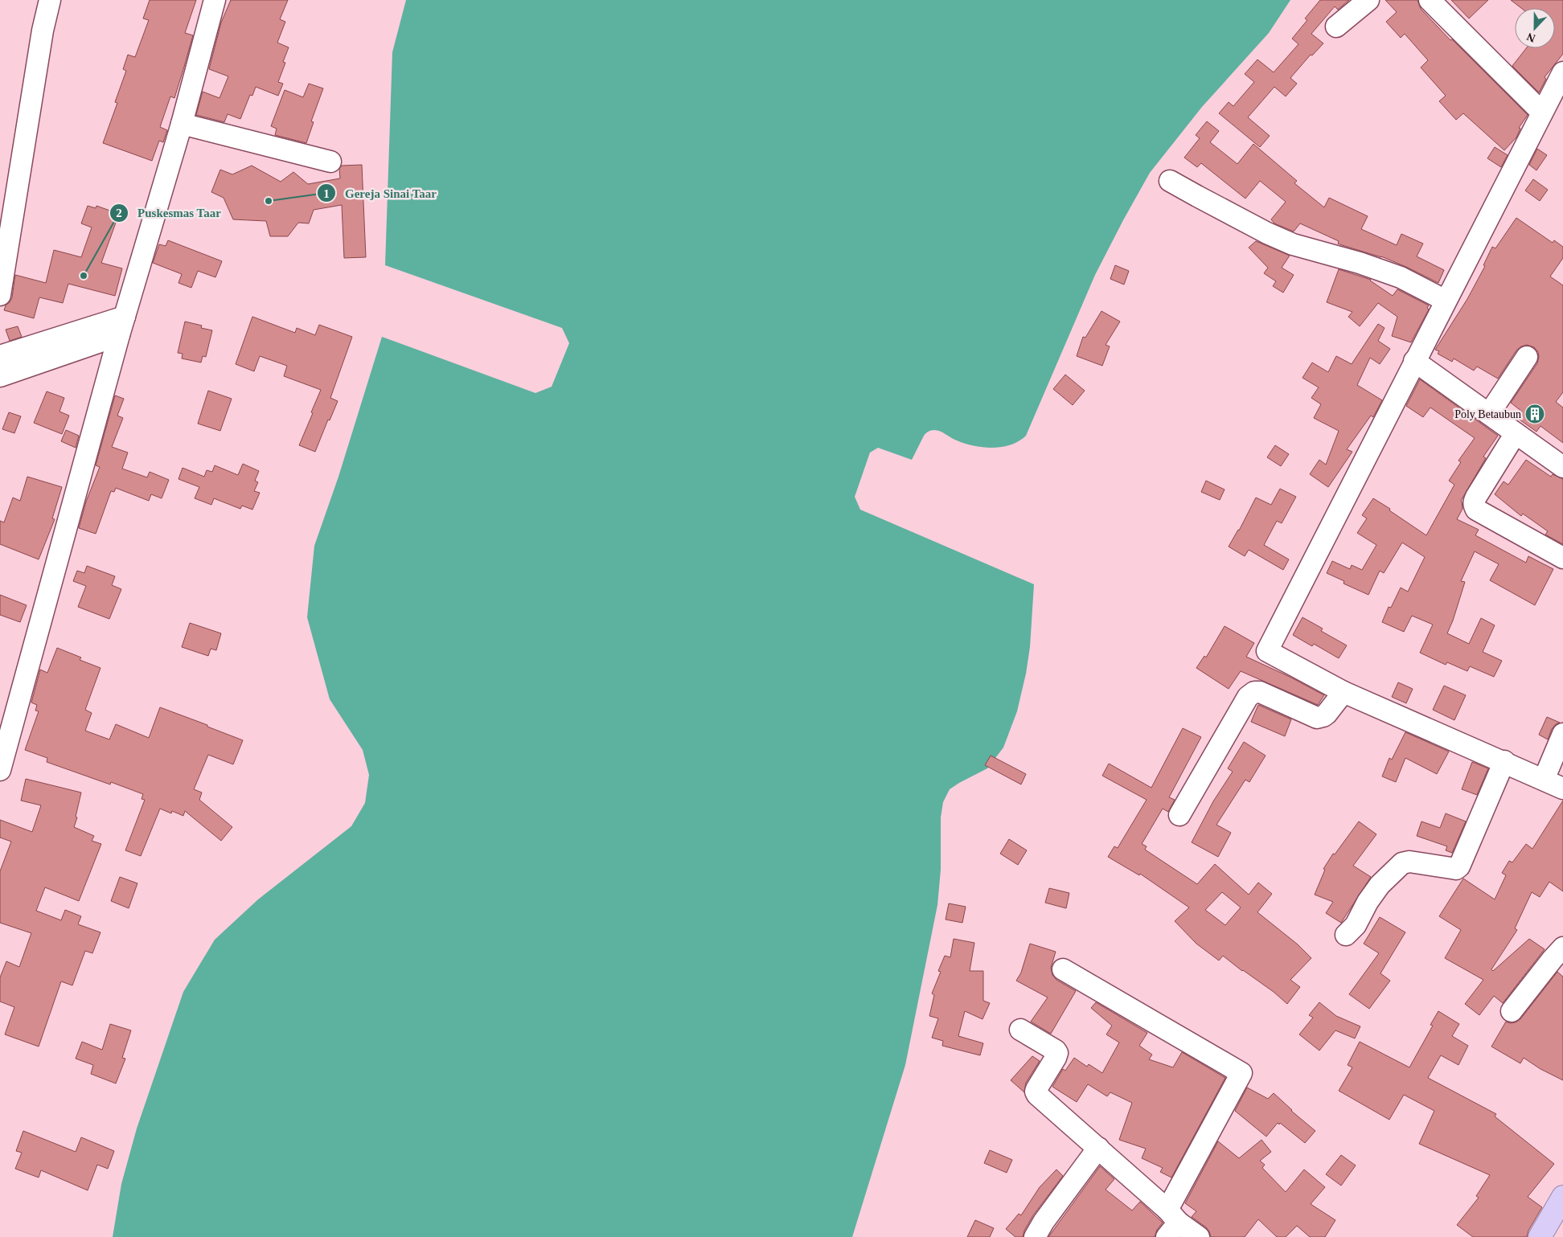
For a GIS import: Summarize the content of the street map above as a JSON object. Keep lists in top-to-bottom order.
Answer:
{
  "places": {
    "other": ["Gereja Sinai Taar", "Puskesmas Taar"],
    "building": ["Poly Betaubun"]
  },
  "north": "bottom"
}
